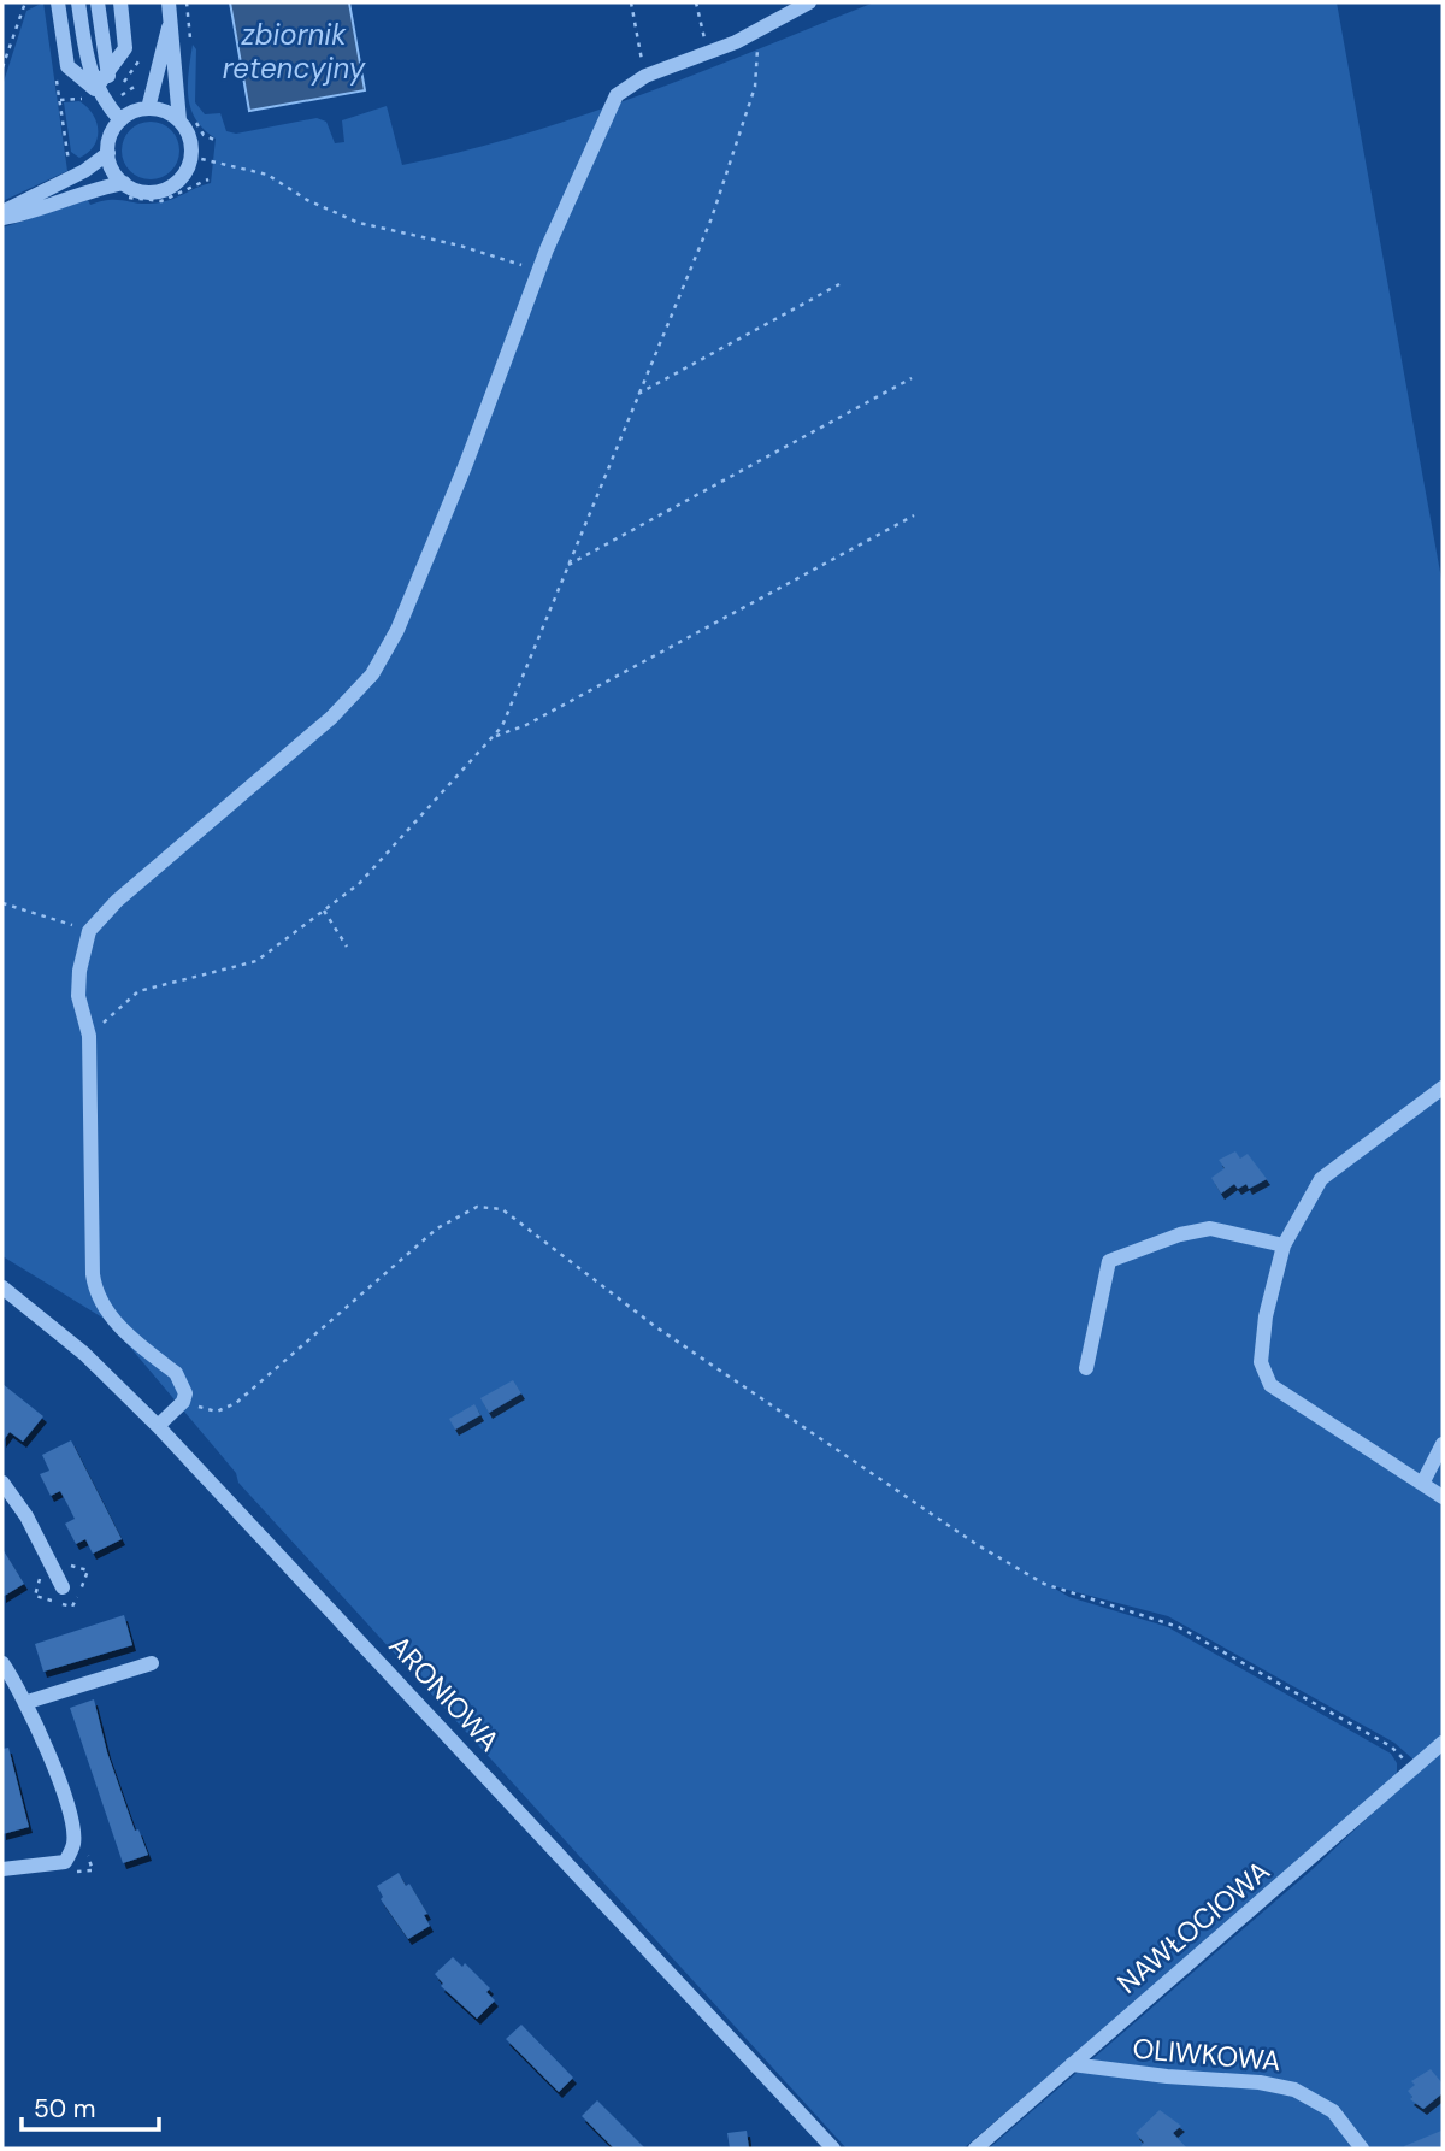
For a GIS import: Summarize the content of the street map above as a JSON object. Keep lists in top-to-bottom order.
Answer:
{
  "streets": {
    "street": ["ARONIOWA", "NAWŁOCIOWA", "OLIWKOWA"]
  },
  "crossings": [
    ["NAWŁOCIOWA", "OLIWKOWA"]
  ],
  "water": ["zbiornik retencyjny"],
  "scale_bar": "50 m"
}
